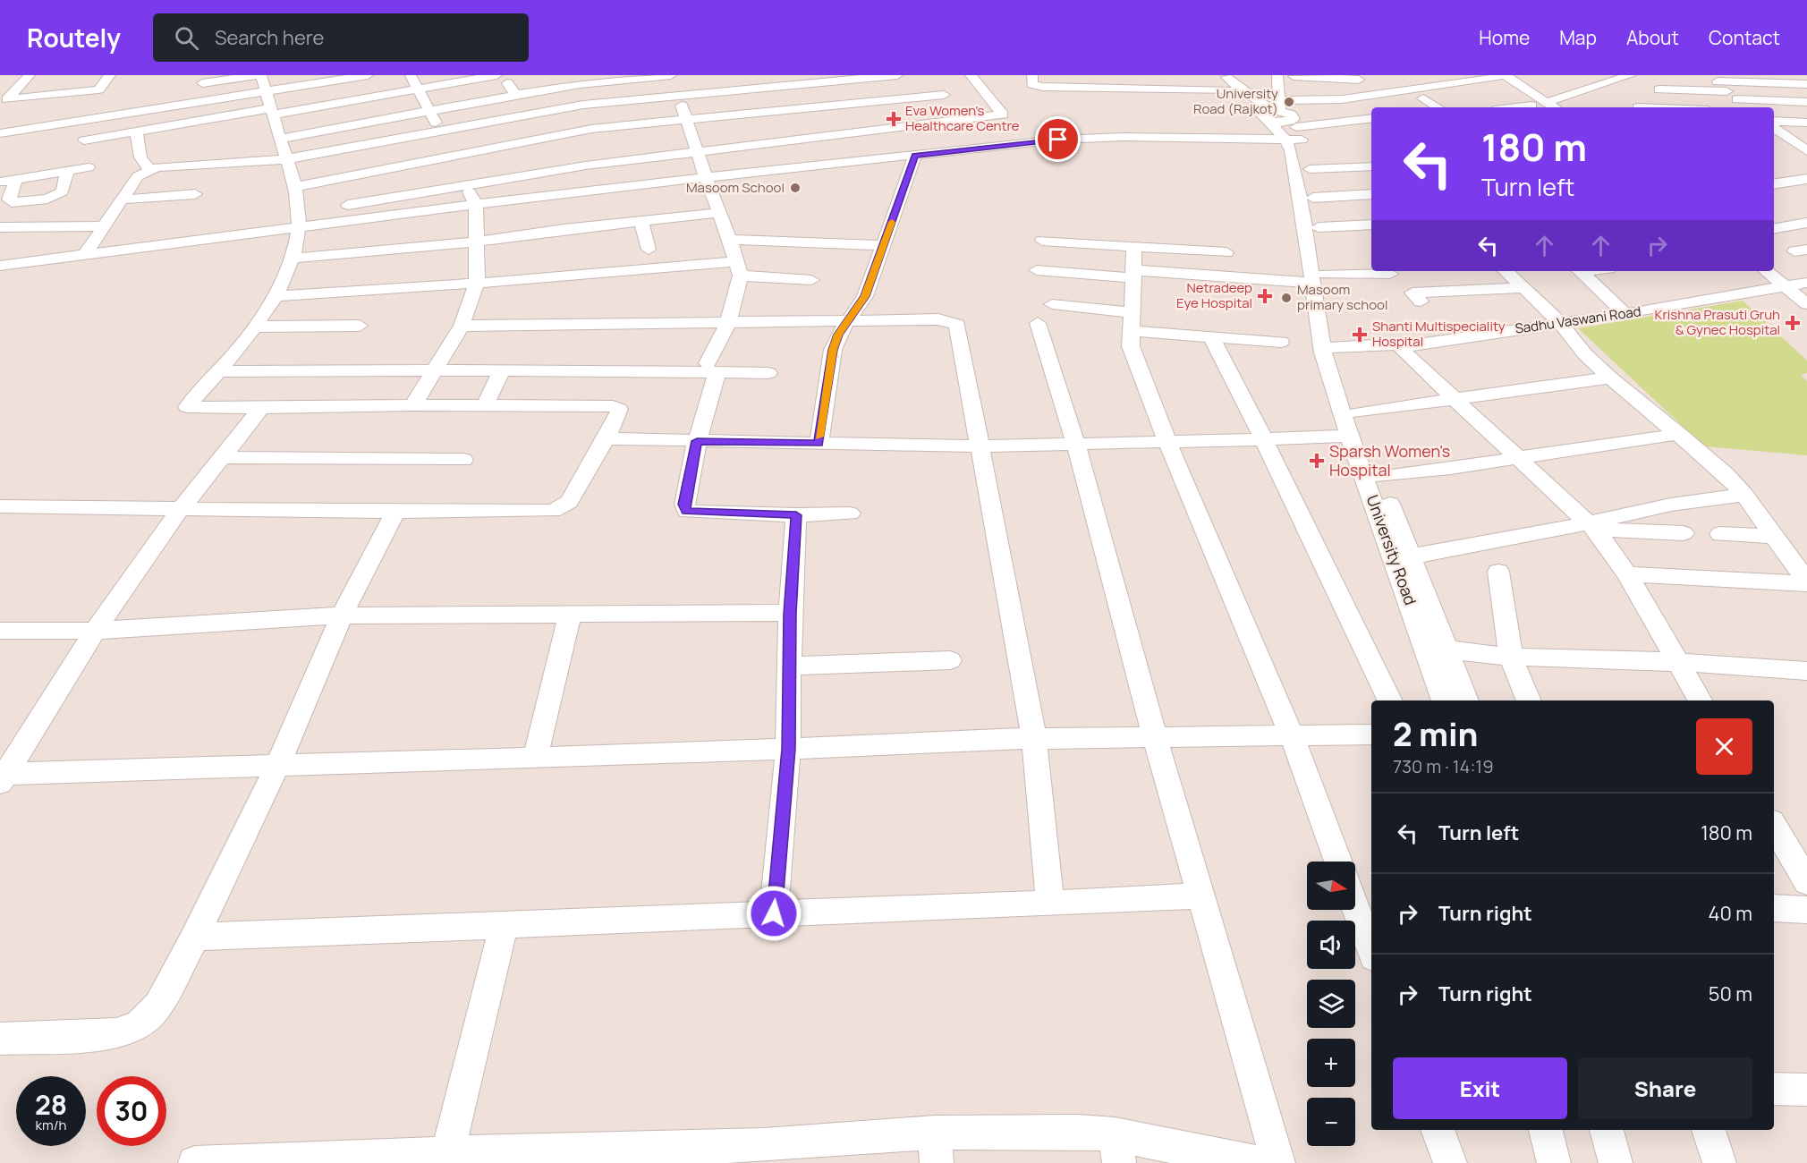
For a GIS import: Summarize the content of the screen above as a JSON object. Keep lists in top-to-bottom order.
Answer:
{
  "streets": {
    "street": ["Sadhu Vaswani Road", "University Road"]
  },
  "crossings": [
    ["Sadhu Vaswani Road", "University Road"]
  ],
  "places": {
    "other": ["University Road (Rajkot)", "Masoom School", "Masoom primary school"],
    "health": [
      "Eva Women's Healthcare Centre",
      "Netradeep Eye Hospital",
      "Krishna Prasuti Gruh & Gynec Hospital",
      "Shanti Multispeciality Hospital",
      "Sparsh Women's Hospital"
    ]
  },
  "north": "right",
  "page": {
    "header": "Routely",
    "search": "Search here",
    "nav": [
      "Home",
      "Map",
      "About",
      "Contact"
    ],
    "turn": ["180 m", "Turn left"],
    "heading": ["2 min", "730 m · 14:19"],
    "list": [
      {
        "name": "Turn left",
        "value": "180 m"
      },
      {
        "name": "Turn right",
        "value": "40 m"
      },
      {
        "name": "Turn right",
        "value": "50 m"
      }
    ],
    "map_buttons": ["+", "−"],
    "buttons": ["Exit", "Share"],
    "speed": "28 km/h",
    "limit": "30"
  }
}
